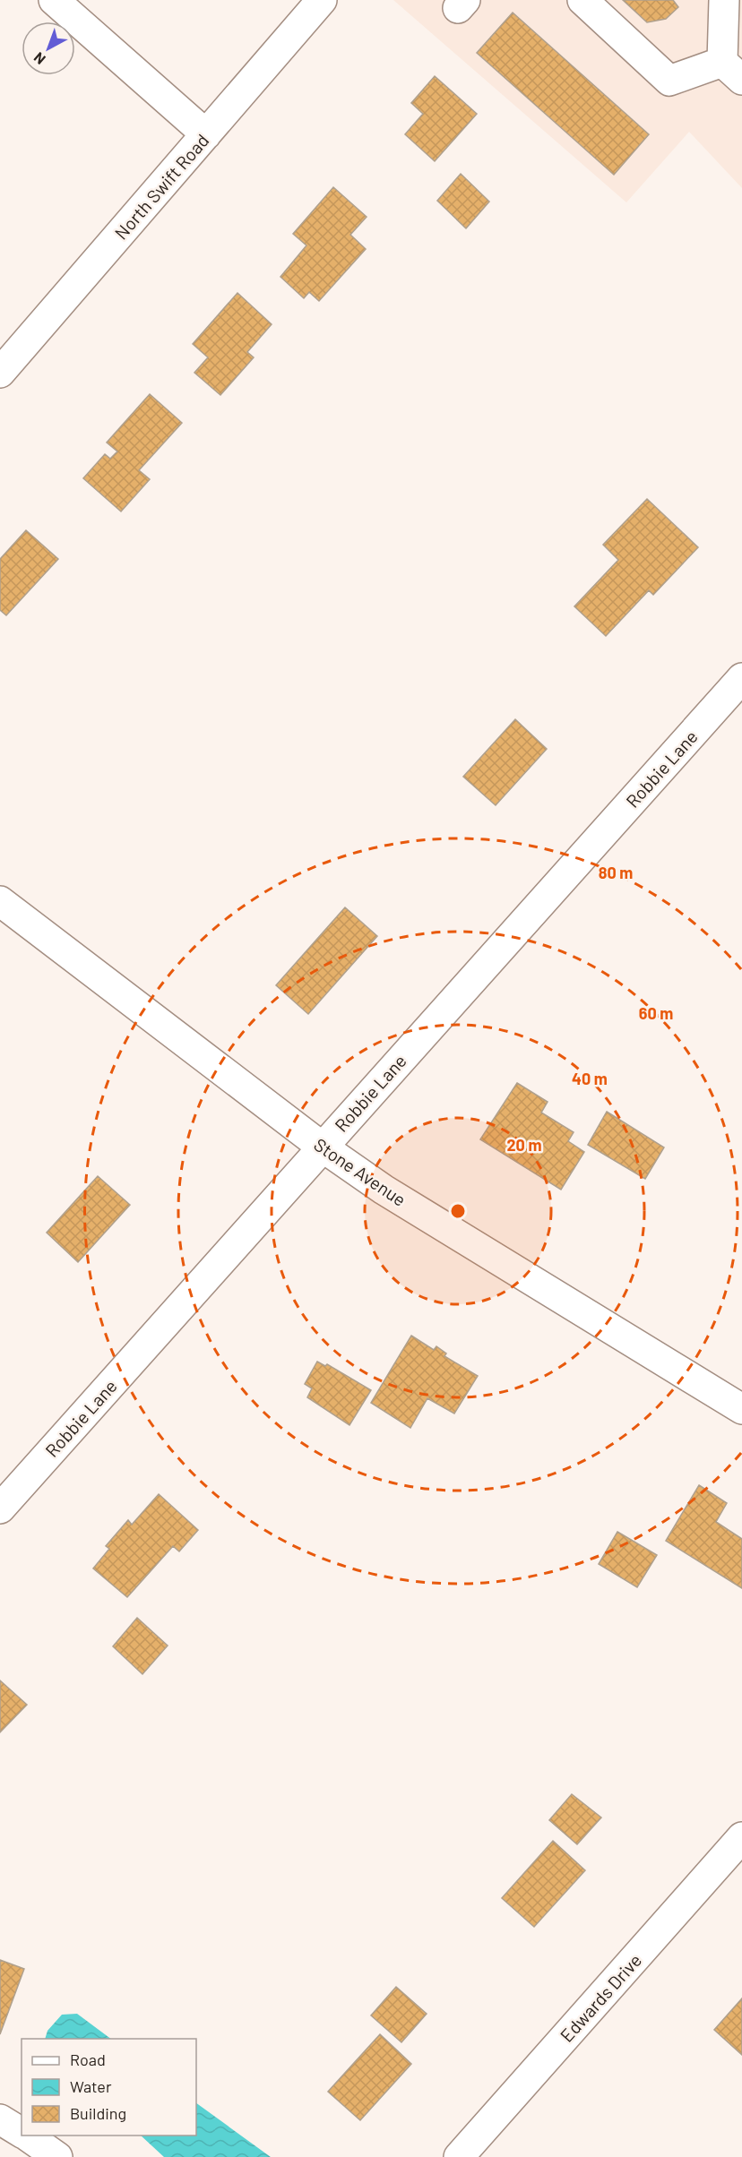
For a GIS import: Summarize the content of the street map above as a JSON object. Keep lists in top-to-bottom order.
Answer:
{
  "streets": {
    "street": [
      "North Swift Road",
      "Robbie Lane",
      "Stone Avenue",
      "Edwards Drive"
    ]
  },
  "crossings": [
    ["Robbie Lane", "Stone Avenue"]
  ],
  "legend": ["Road", "Water", "Building"],
  "north": "bottom left",
  "rings": [
    "80 m",
    "60 m",
    "40 m",
    "20 m"
  ]
}
